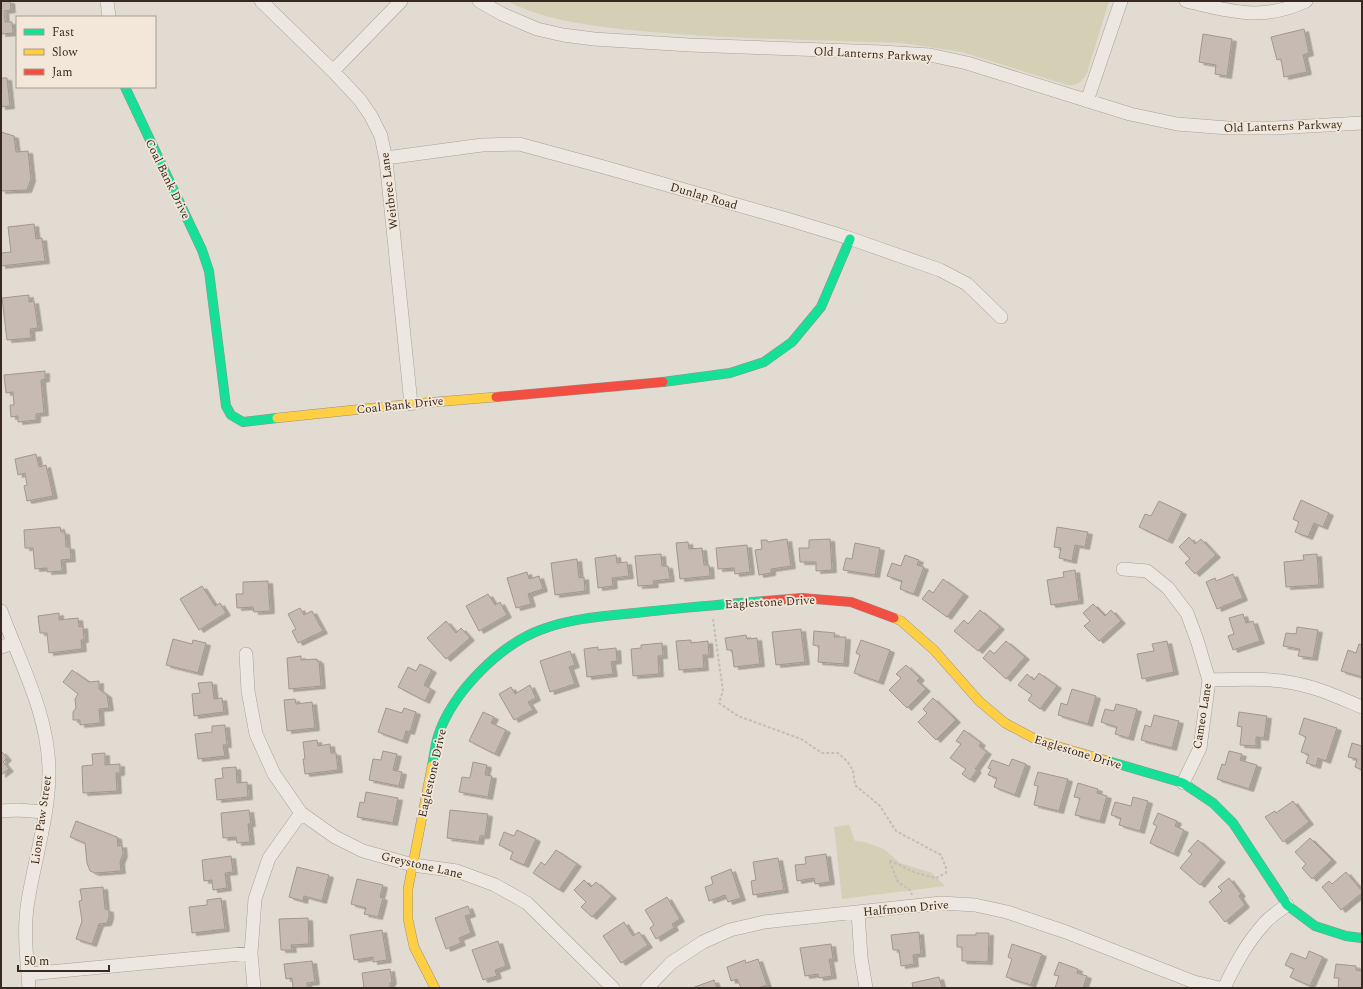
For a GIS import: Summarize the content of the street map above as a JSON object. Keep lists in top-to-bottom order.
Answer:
{
  "streets": {
    "street": [
      "Old Lanterns Parkway",
      "Coal Bank Drive",
      "Weitbrec Lane",
      "Dunlap Road",
      "Eaglestone Drive",
      "Cameo Lane",
      "Lions Paw Street",
      "Greystone Lane",
      "Halfmoon Drive"
    ]
  },
  "crossings": [
    ["Coal Bank Drive", "Weitbrec Lane"],
    ["Coal Bank Drive", "Dunlap Road"],
    ["Weitbrec Lane", "Dunlap Road"],
    ["Eaglestone Drive", "Cameo Lane"],
    ["Eaglestone Drive", "Greystone Lane"]
  ],
  "legend": ["Fast", "Slow", "Jam"],
  "scale_bar": "50 m"
}
